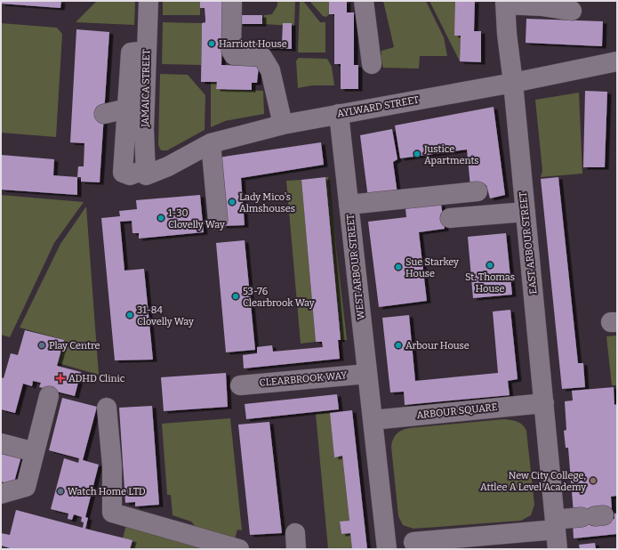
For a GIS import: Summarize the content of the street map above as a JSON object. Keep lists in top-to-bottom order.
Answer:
{
  "streets": {
    "street": [
      "JAMAICA STREET",
      "AYLWARD STREET",
      "EAST ARBOUR STREET",
      "WEST ARBOUR STREET",
      "CLEARBROOK WAY",
      "ARBOUR SQUARE"
    ]
  },
  "crossings": [
    ["JAMAICA STREET", "AYLWARD STREET"],
    ["AYLWARD STREET", "EAST ARBOUR STREET"],
    ["AYLWARD STREET", "WEST ARBOUR STREET"],
    ["EAST ARBOUR STREET", "ARBOUR SQUARE"],
    ["WEST ARBOUR STREET", "CLEARBROOK WAY"],
    ["WEST ARBOUR STREET", "ARBOUR SQUARE"]
  ],
  "places": {
    "other": [
      "Harriott House",
      "Justice Apartments",
      "Lady Mico's Almshouses",
      "1-30 Clovelly Way",
      "St. Thomas House",
      "Sue Starkey House",
      "53-76 Clearbrook Way",
      "31-84 Clovelly Way",
      "Play Centre",
      "Arbour House",
      "New City College, Attlee A Level Academy",
      "Watch Home LTD"
    ],
    "health": ["ADHD Clinic"]
  }
}
